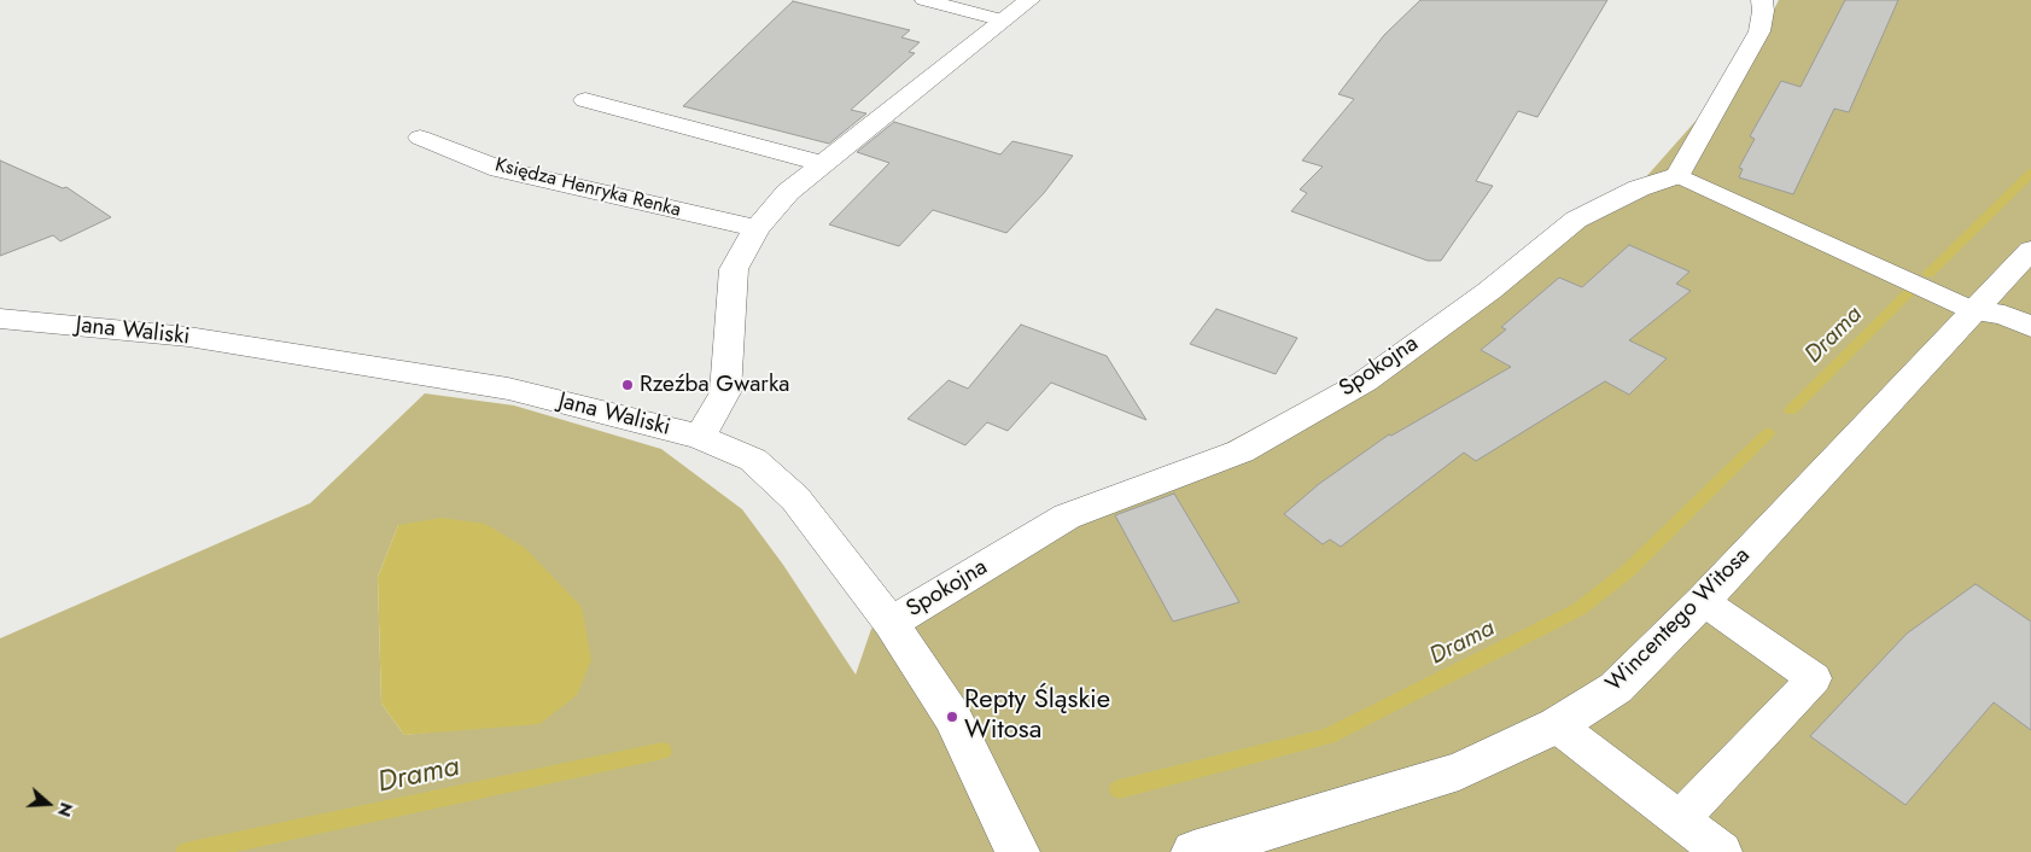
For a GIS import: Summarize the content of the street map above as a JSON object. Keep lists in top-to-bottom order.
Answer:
{
  "streets": {
    "street": [
      "Księdza Henryka Renka",
      "Jana Waliski",
      "Spokojna",
      "Wincentego Witosa"
    ]
  },
  "crossings": [
    ["Jana Waliski", "Spokojna"]
  ],
  "water": ["Drama"],
  "places": ["Rzeźba Gwarka", "Repty Śląskie Witosa"],
  "north": "right"
}
